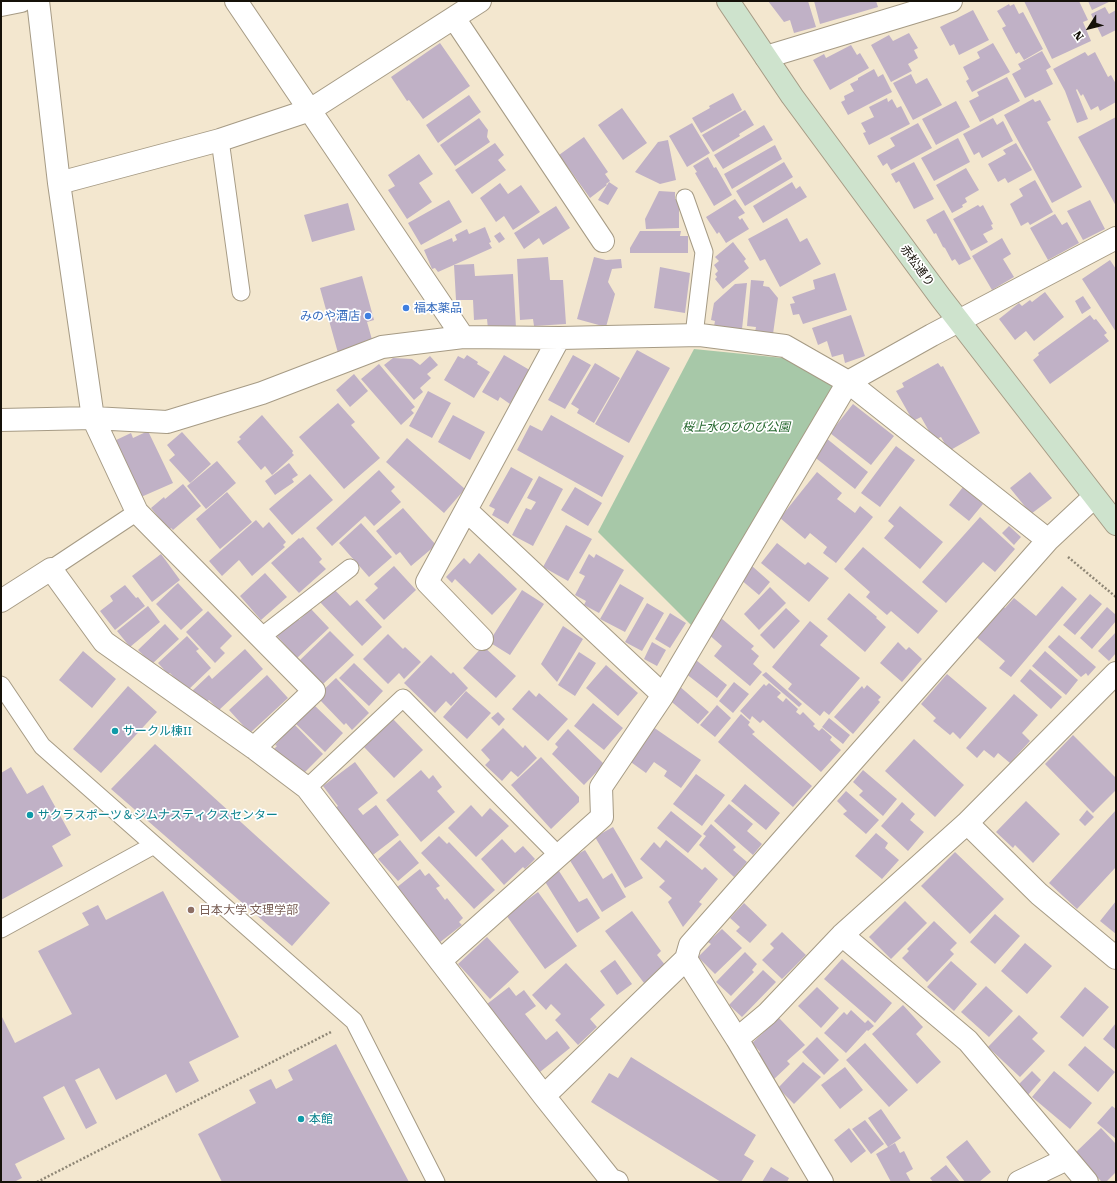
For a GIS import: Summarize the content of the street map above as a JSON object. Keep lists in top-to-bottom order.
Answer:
{
  "streets": {
    "street": ["赤松通り"]
  },
  "parks": ["桜上水のびのび公園"],
  "places": [
    "福本薬品",
    "みのや酒店",
    "サークル棟II",
    "サクラスポーツ＆ジムナスティクスセンター",
    "日本大学 文理学部",
    "本館"
  ],
  "north": "bottom left"
}
